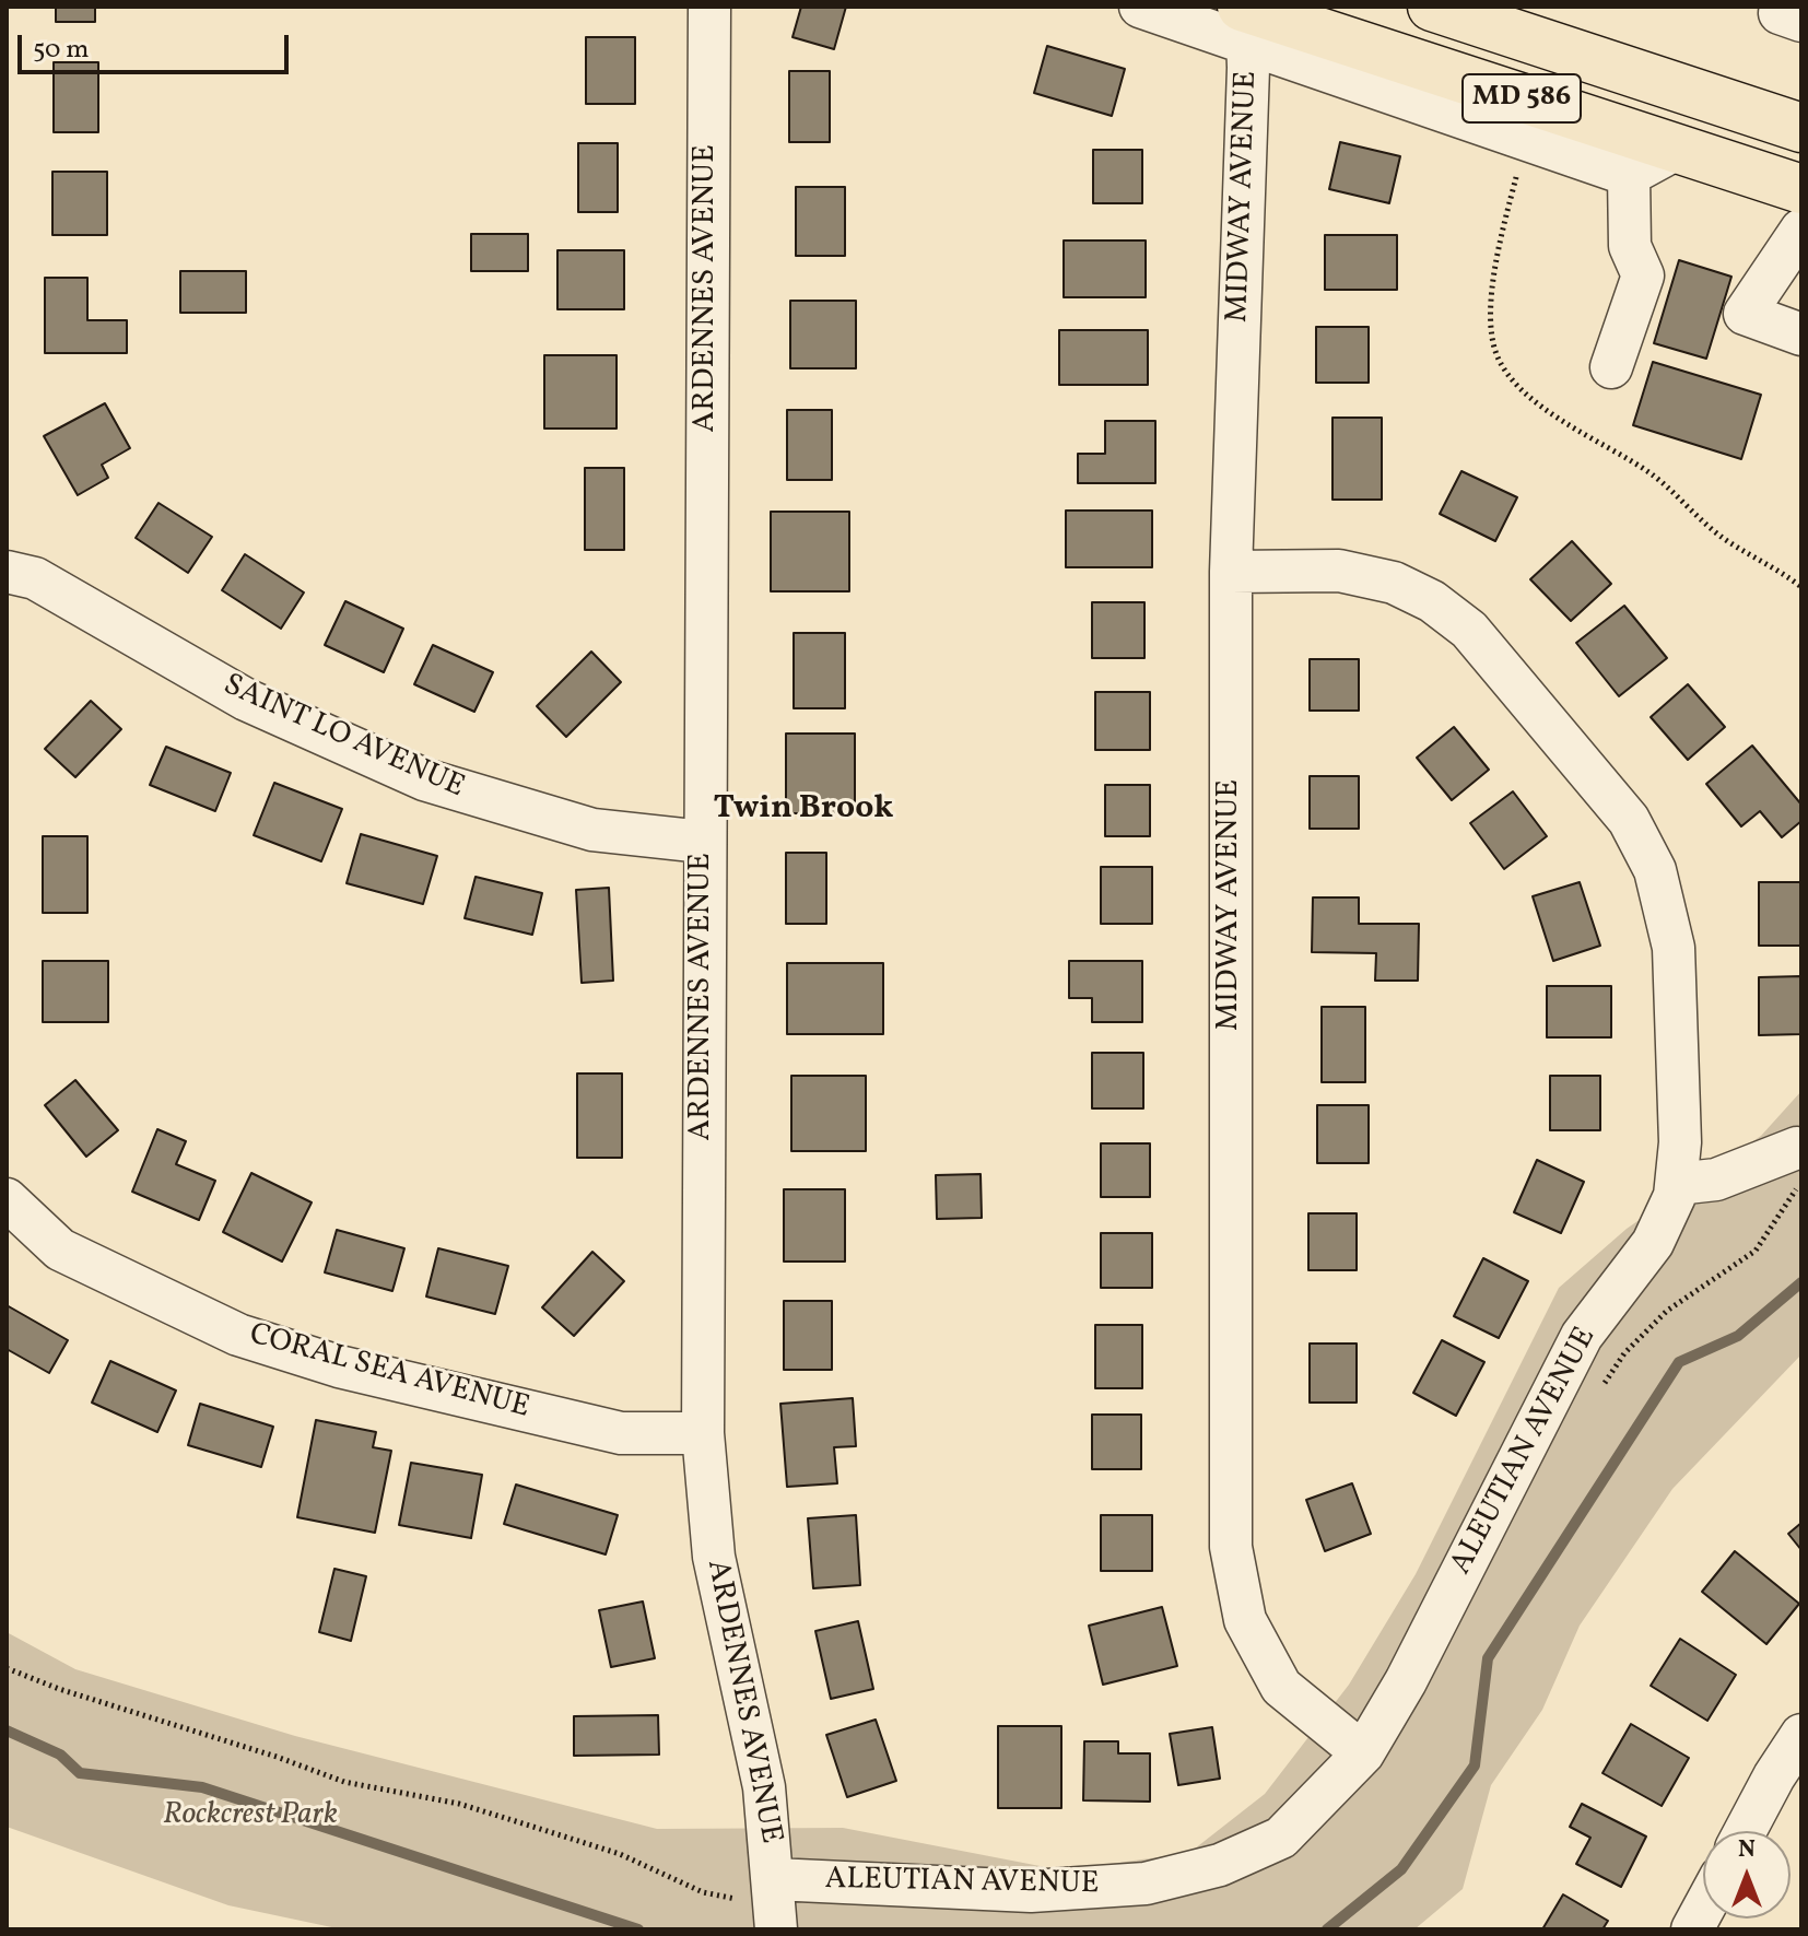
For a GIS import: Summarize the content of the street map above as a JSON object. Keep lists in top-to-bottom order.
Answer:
{
  "streets": {
    "main road": ["MD 586"],
    "street": [
      "MIDWAY AVENUE",
      "ARDENNES AVENUE",
      "SAINT LO AVENUE",
      "CORAL SEA AVENUE",
      "ALEUTIAN AVENUE"
    ]
  },
  "crossings": [
    ["MD 586", "MIDWAY AVENUE"],
    ["MIDWAY AVENUE", "ALEUTIAN AVENUE"],
    ["ARDENNES AVENUE", "SAINT LO AVENUE"],
    ["ARDENNES AVENUE", "CORAL SEA AVENUE"],
    ["ARDENNES AVENUE", "ALEUTIAN AVENUE"]
  ],
  "districts": ["Twin Brook"],
  "parks": ["Rockcrest Park"],
  "scale_bar": "50 m",
  "north": "top"
}
